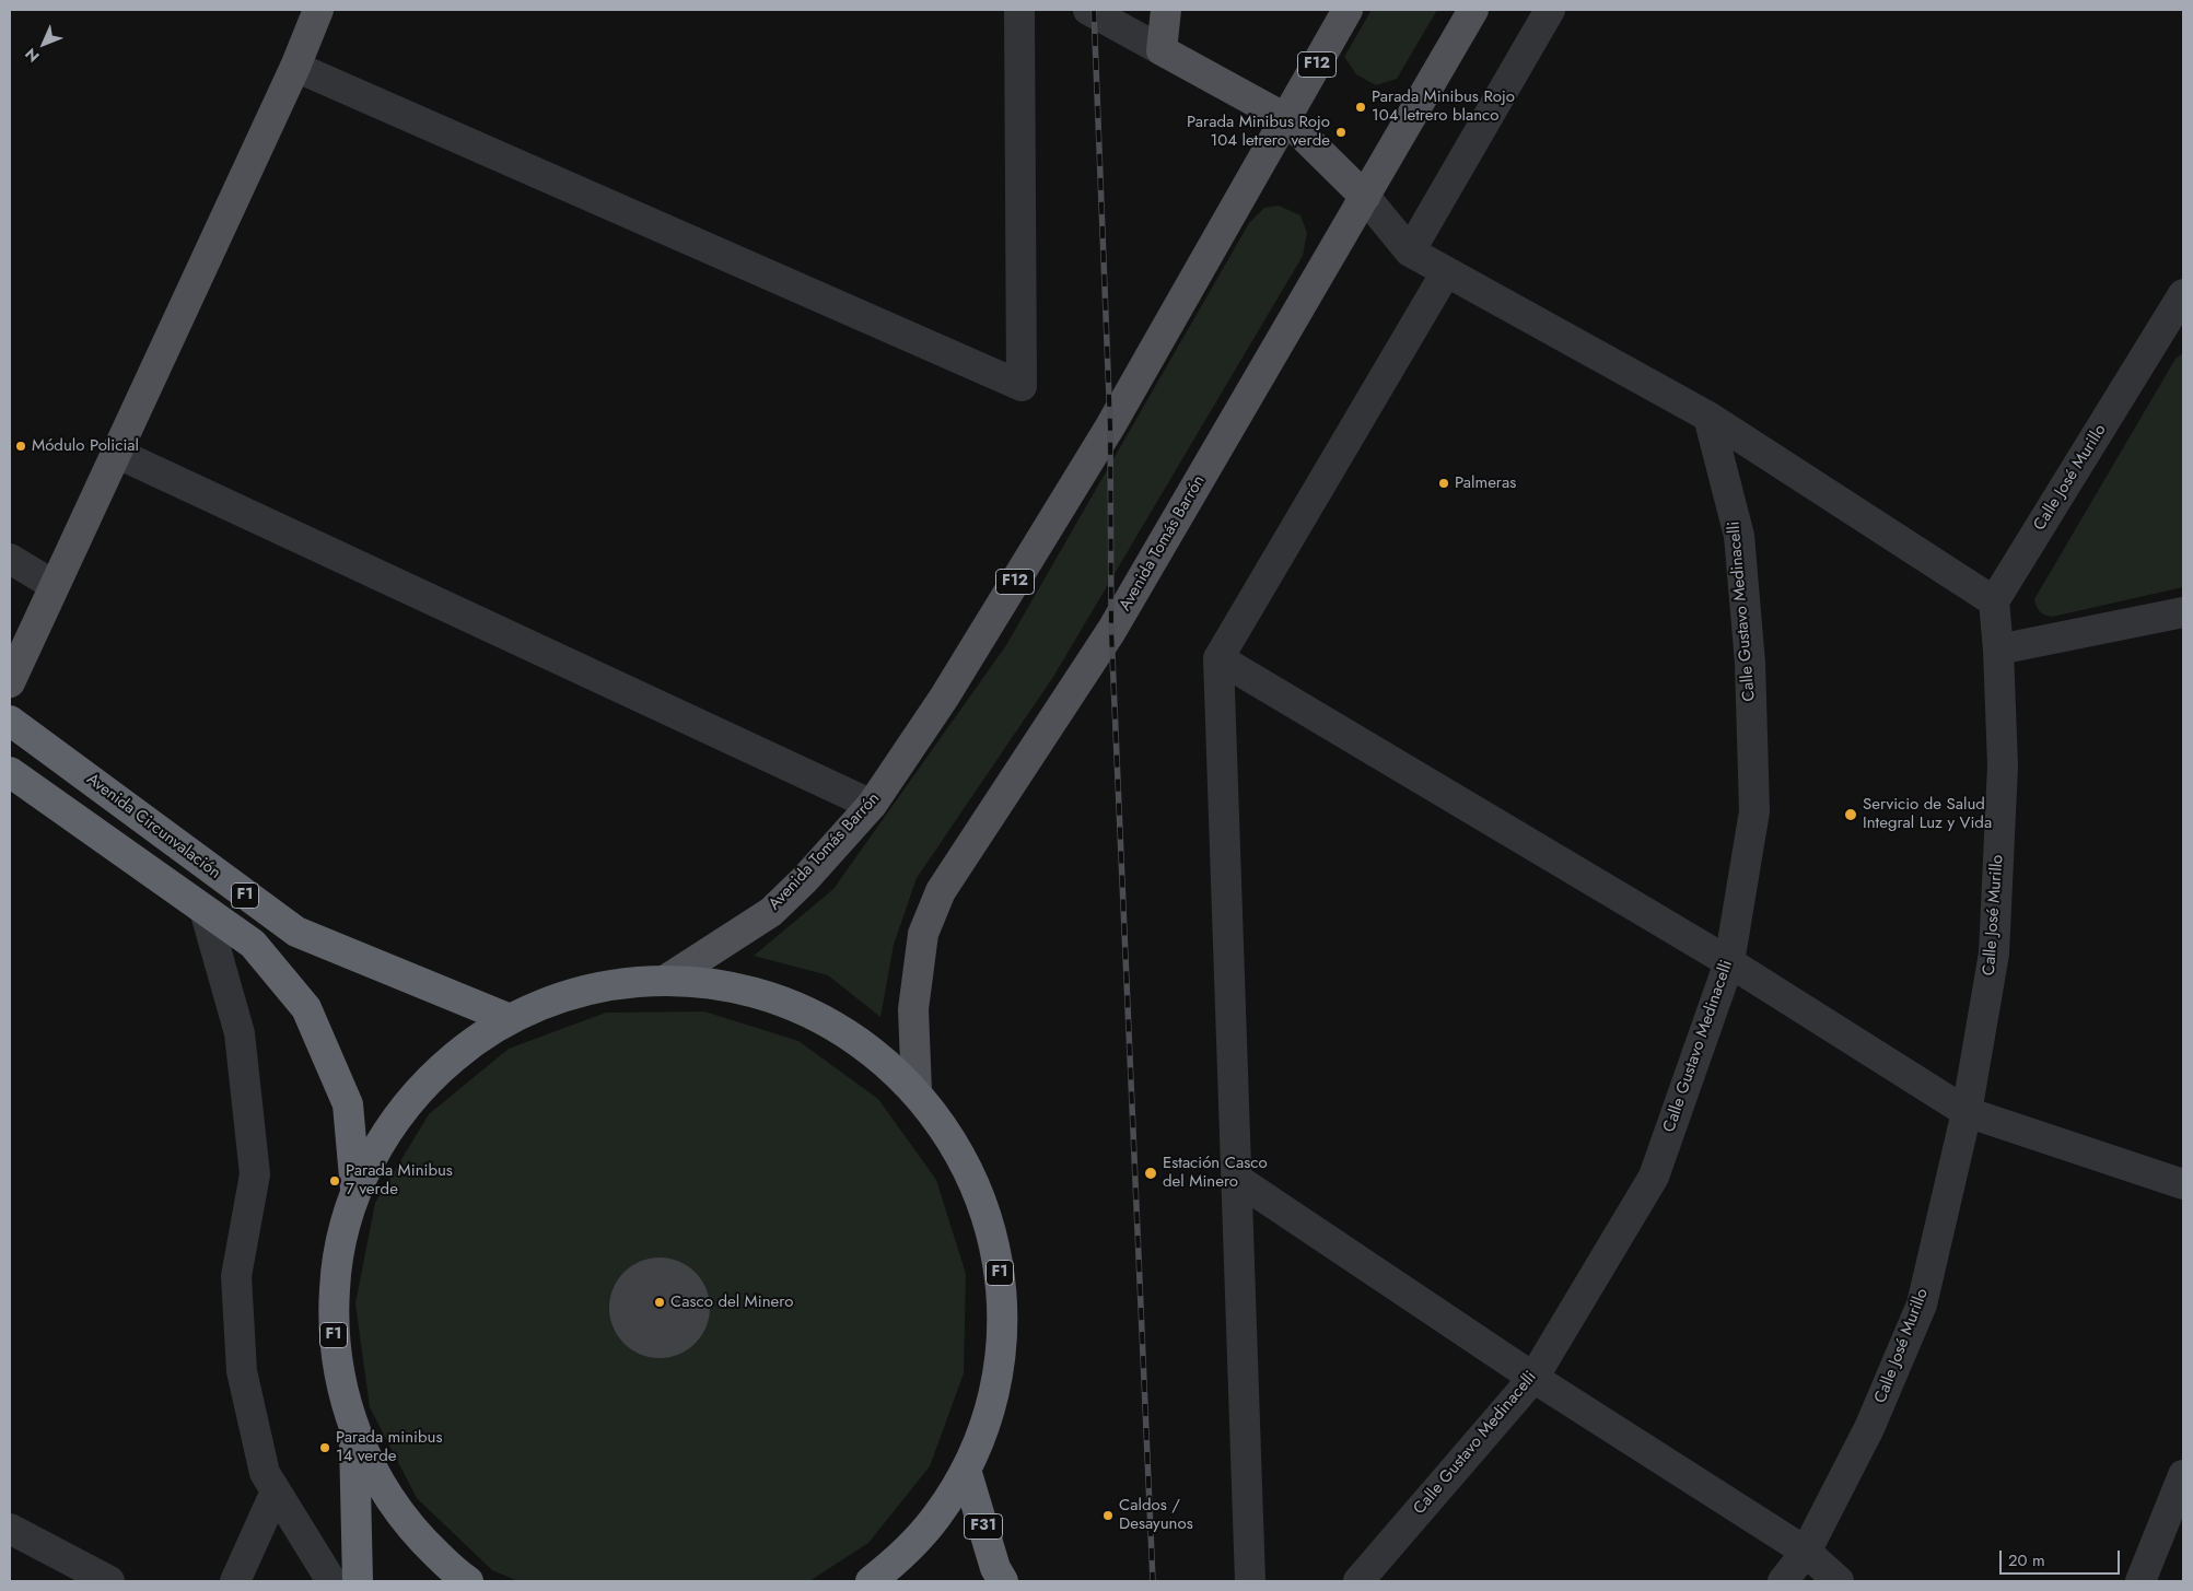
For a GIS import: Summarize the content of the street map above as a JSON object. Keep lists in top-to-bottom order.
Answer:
{
  "streets": {
    "highway": ["Avenida Circunvalación", "F1", "F31"],
    "main road": ["F12", "Avenida Tomás Barrón"],
    "street": ["Calle José Murillo", "Calle Gustavo Medinacelli"]
  },
  "crossings": [
    ["Avenida Tomás Barrón", "F1"],
    ["Avenida Circunvalación", "F1"],
    ["F1", "F31"]
  ],
  "places": [
    "Parada Minibus Rojo 104 letrero blanco",
    "Parada Minibus Rojo 104 letrero verde",
    "Módulo Policial",
    "Palmeras",
    "Servicio de Salud Integral Luz y Vida",
    "Estación Casco del Minero",
    "Parada Minibus 7 verde",
    "Casco del Minero",
    "Parada minibus 14 verde",
    "Caldos / Desayunos"
  ],
  "scale_bar": "20 m",
  "north": "bottom left"
}
